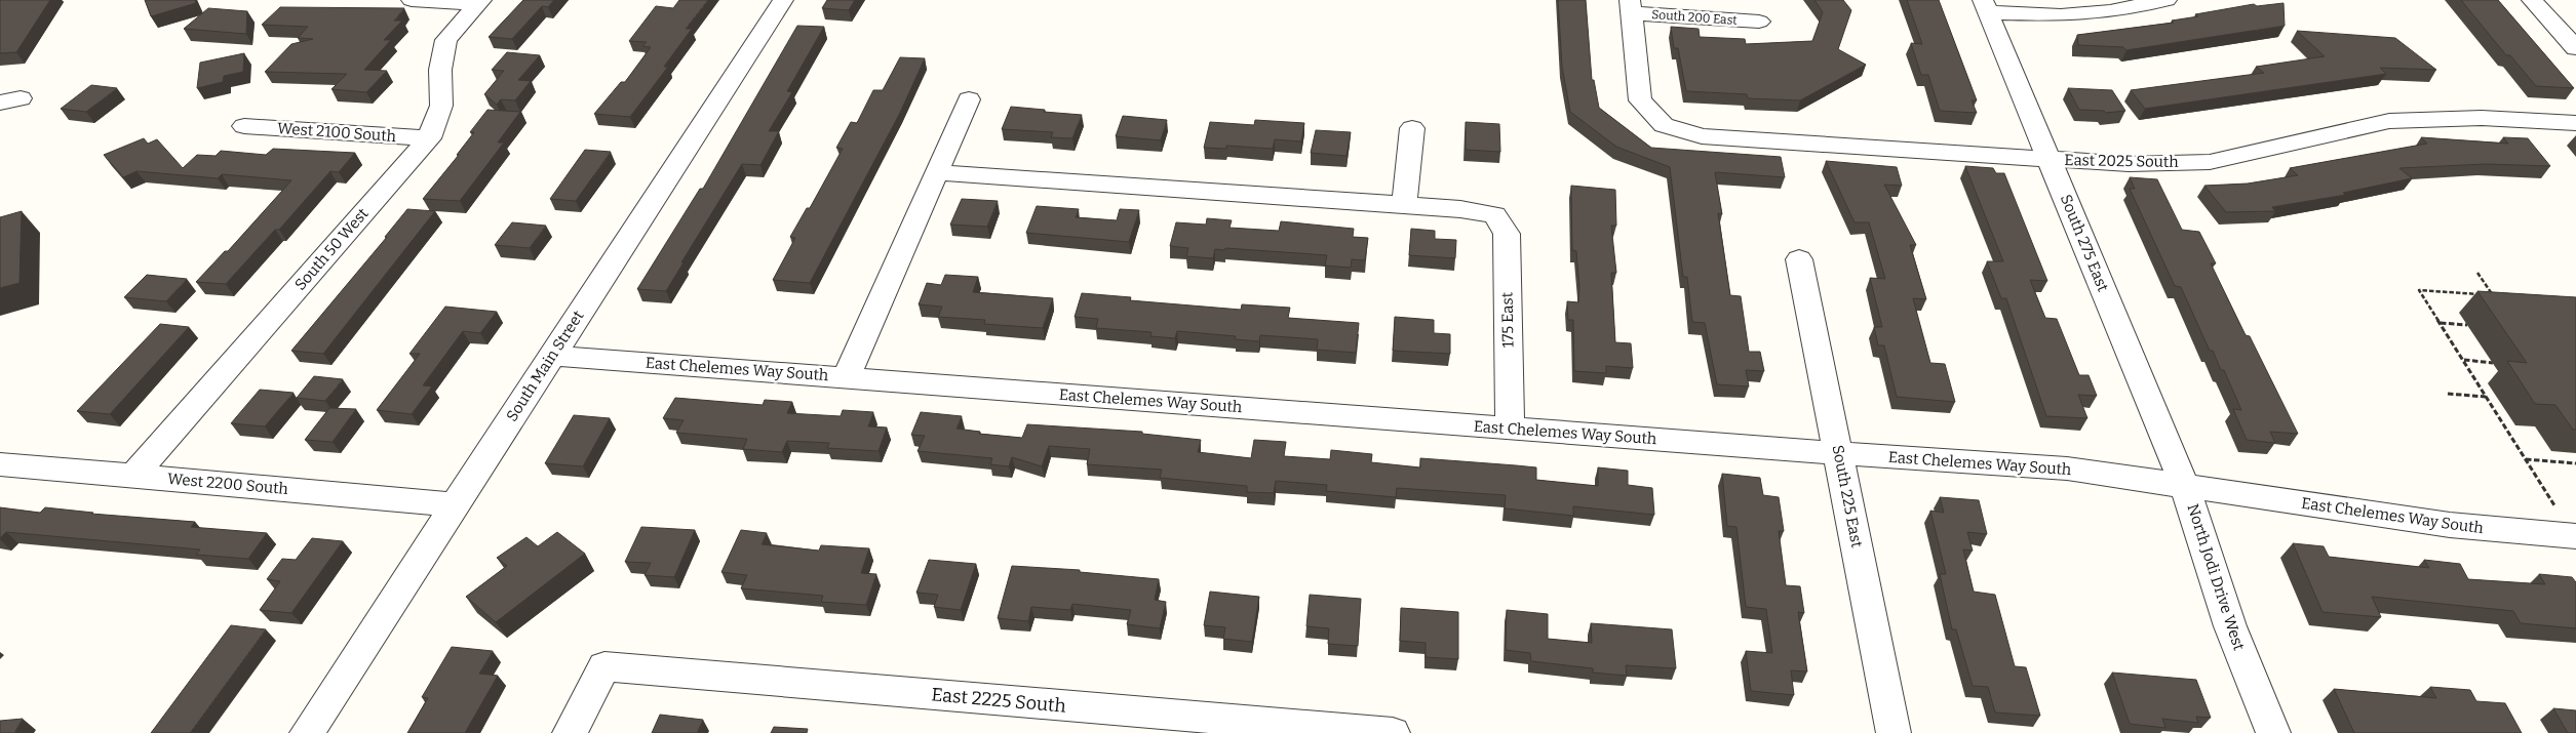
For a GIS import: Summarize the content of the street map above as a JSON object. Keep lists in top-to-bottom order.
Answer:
{
  "streets": {
    "street": [
      "South 200 East",
      "West 2100 South",
      "East 2025 South",
      "South 275 East",
      "South 50 West",
      "175 East",
      "South Main Street",
      "East Chelemes Way South",
      "West 2200 South",
      "South 225 East",
      "North Jodi Drive West",
      "East 2225 South"
    ]
  },
  "crossings": [
    ["South 200 East", "East 2025 South"],
    ["West 2100 South", "South 50 West"],
    ["East 2025 South", "South 275 East"],
    ["South 275 East", "East Chelemes Way South"],
    ["South 275 East", "North Jodi Drive West"],
    ["South 50 West", "West 2200 South"],
    ["175 East", "East Chelemes Way South"],
    ["South Main Street", "East Chelemes Way South"],
    ["South Main Street", "West 2200 South"],
    ["East Chelemes Way South", "South 225 East"],
    ["East Chelemes Way South", "North Jodi Drive West"]
  ]
}
